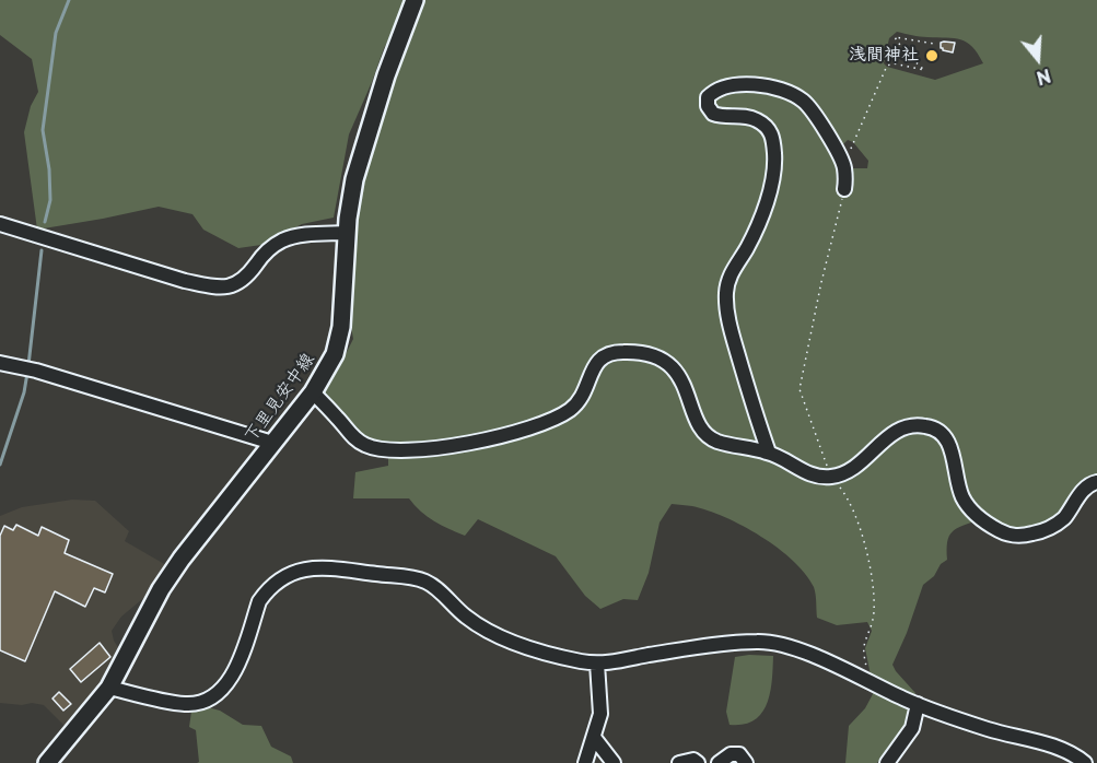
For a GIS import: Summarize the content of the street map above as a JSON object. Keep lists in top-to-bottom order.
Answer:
{
  "streets": {
    "main road": ["下里見安中線"]
  },
  "places": ["浅間神社"],
  "north": "bottom"
}
